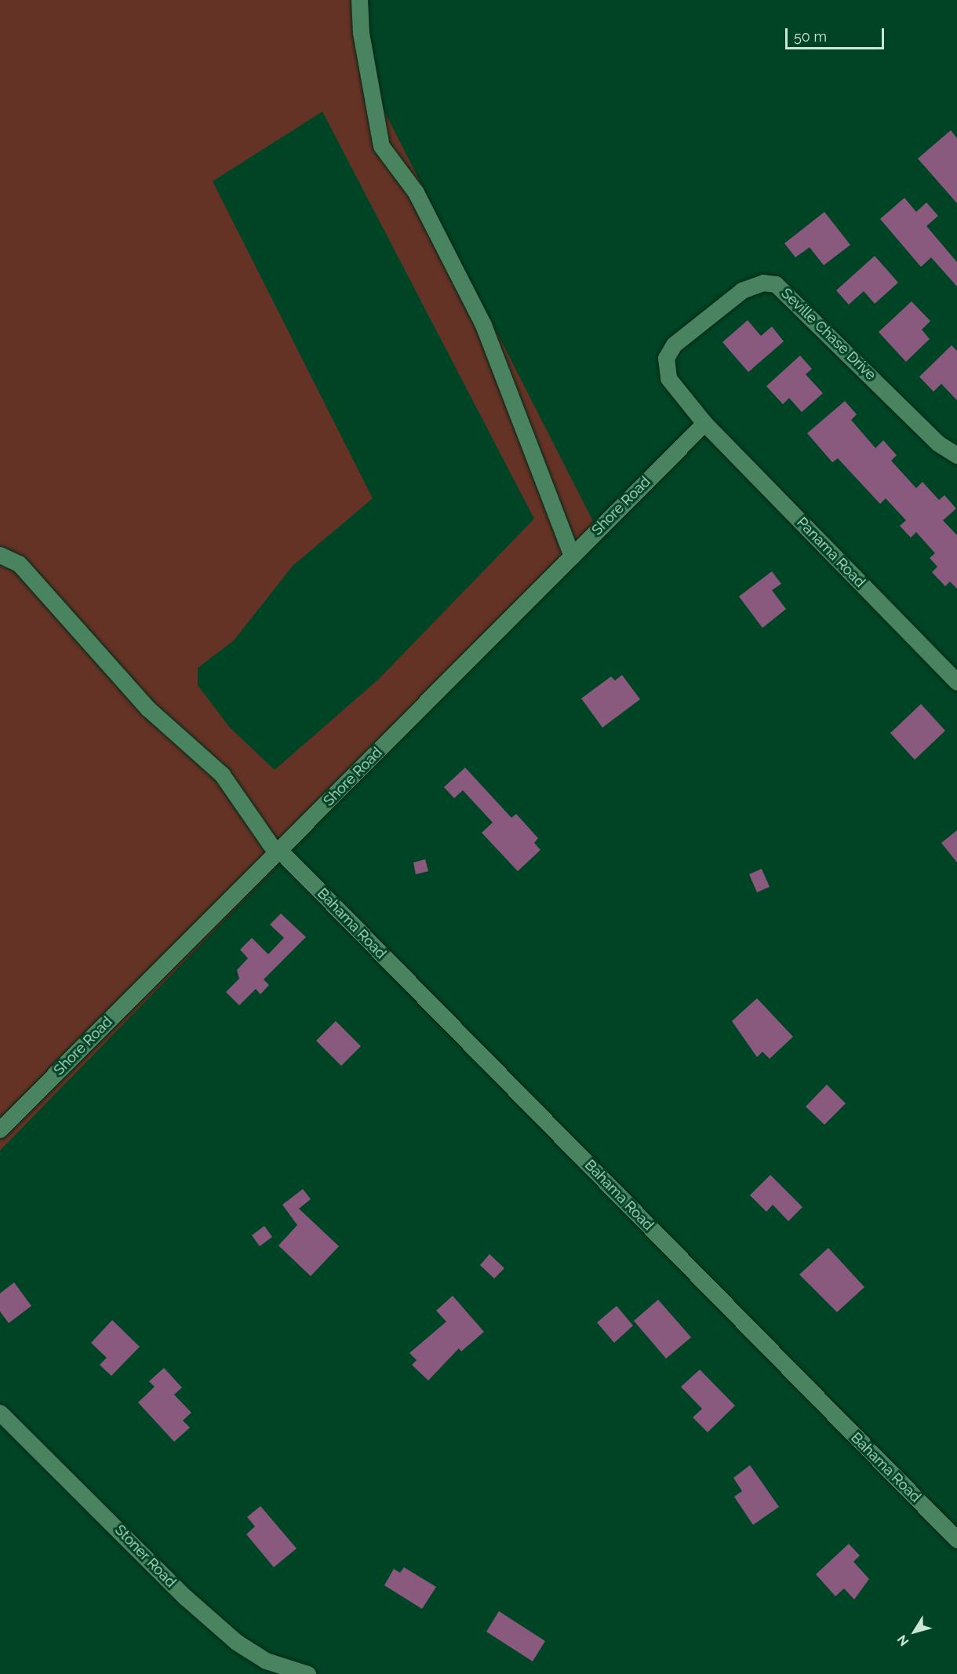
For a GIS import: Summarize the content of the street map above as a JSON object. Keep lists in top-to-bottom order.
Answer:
{
  "streets": {
    "street": [
      "Seville Chase Drive",
      "Shore Road",
      "Panama Road",
      "Bahama Road",
      "Stoner Road"
    ]
  },
  "crossings": [
    ["Seville Chase Drive", "Shore Road"],
    ["Seville Chase Drive", "Panama Road"],
    ["Shore Road", "Panama Road"],
    ["Shore Road", "Bahama Road"]
  ],
  "scale_bar": "50 m",
  "north": "bottom left"
}
